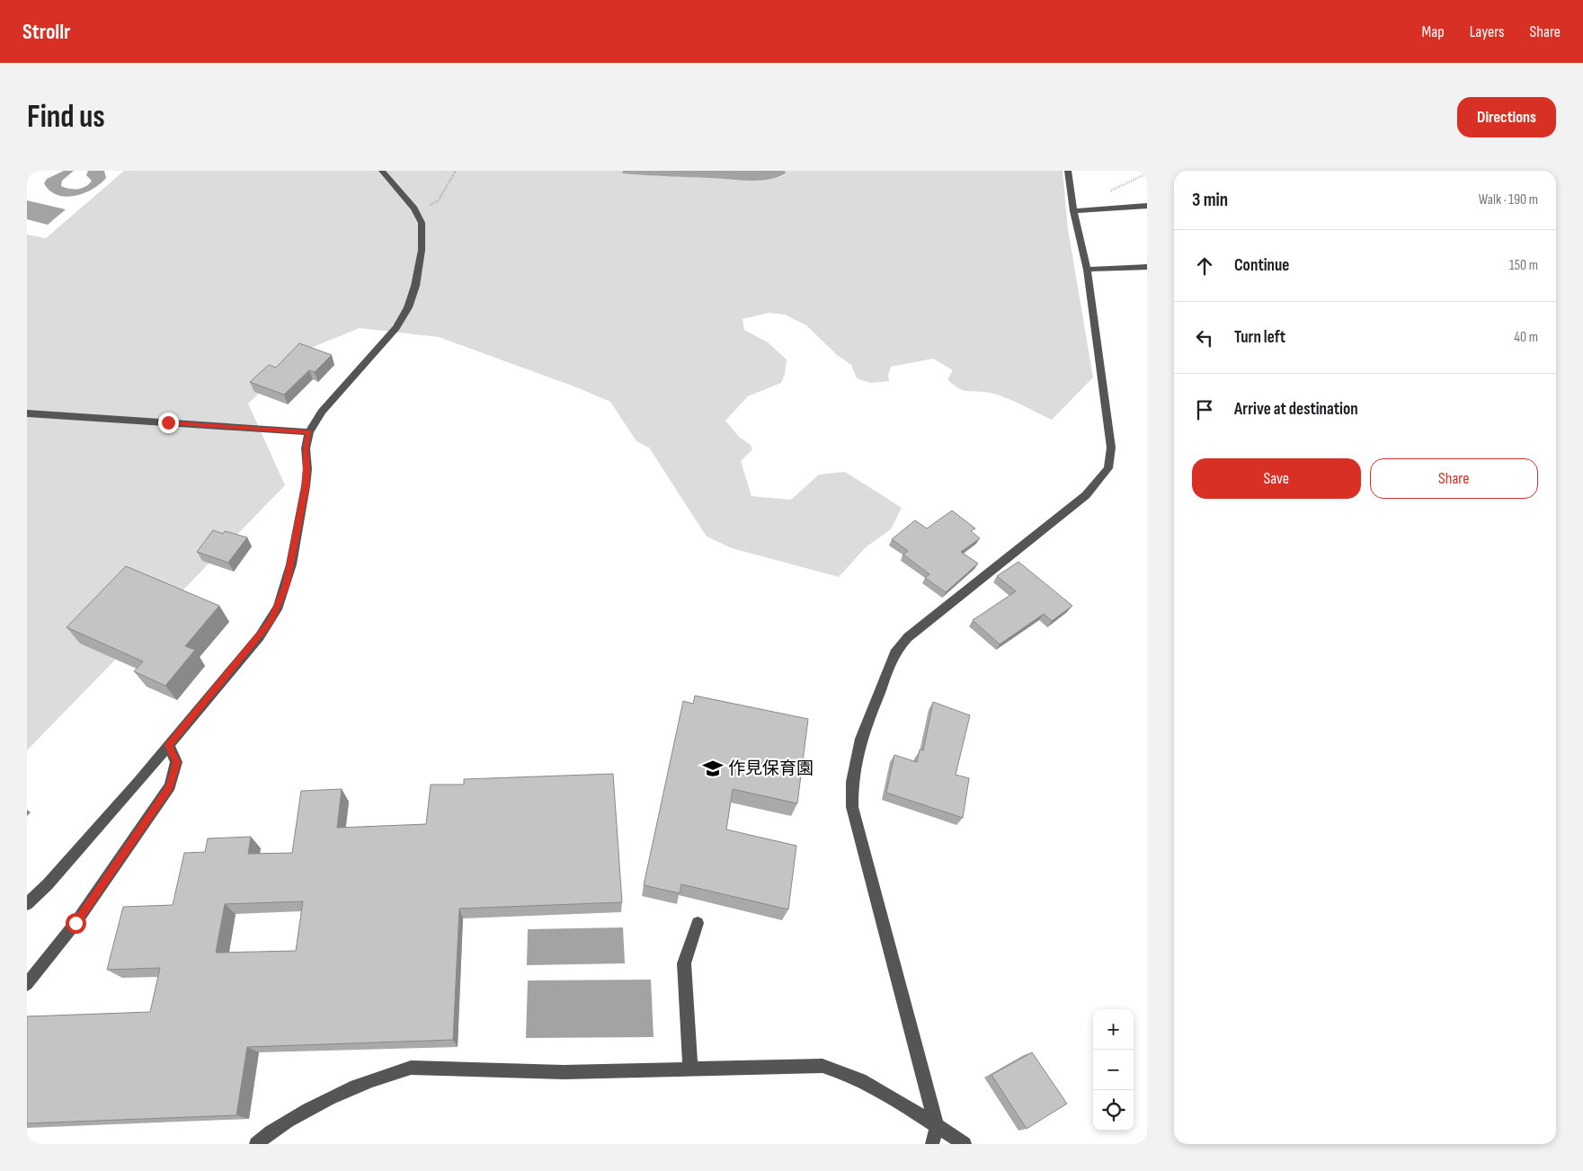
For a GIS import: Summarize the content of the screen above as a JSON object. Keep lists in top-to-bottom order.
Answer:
{
  "places": {
    "school or university": ["作見保育園"]
  },
  "page": {
    "header": "Strollr",
    "nav": ["Map", "Layers", "Share"],
    "buttons": [
      "Directions",
      ["Save", "Share"]
    ],
    "title": "Find us",
    "heading": ["3 min", "Walk · 190 m"],
    "list": [
      ["Continue", "150 m"],
      ["Turn left", "40 m"],
      "Arrive at destination"
    ],
    "map_buttons": ["+", "−"]
  }
}
